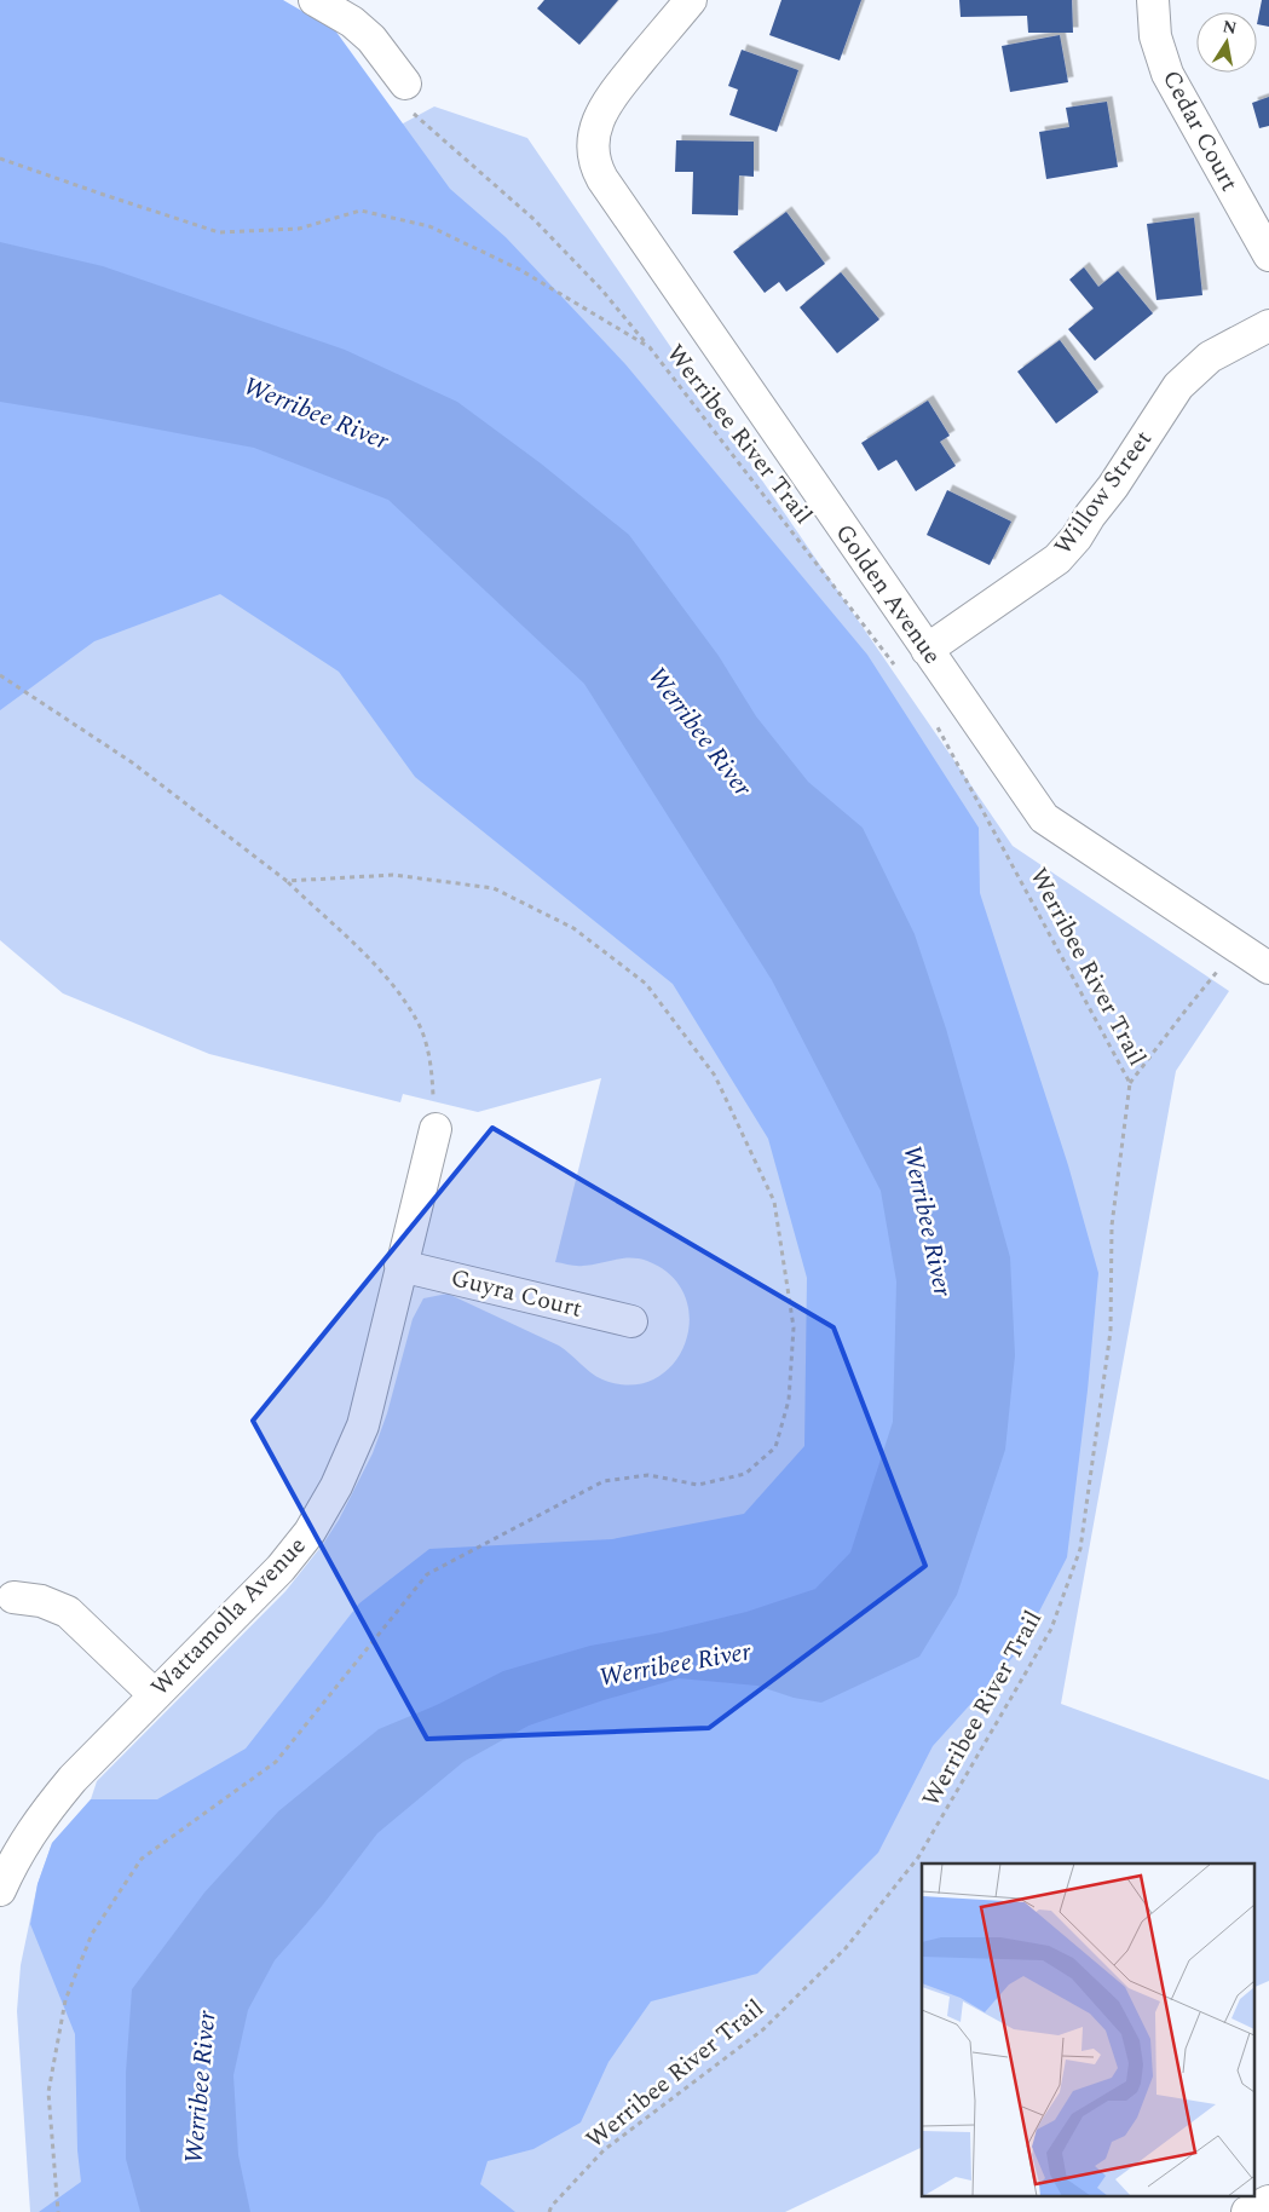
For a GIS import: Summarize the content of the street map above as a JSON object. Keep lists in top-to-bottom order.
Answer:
{
  "streets": {
    "street": [
      "Cedar Court",
      "Willow Street",
      "Golden Avenue",
      "Guyra Court",
      "Wattamolla Avenue"
    ],
    "path": ["Werribee River Trail"]
  },
  "crossings": [
    ["Willow Street", "Golden Avenue"],
    ["Guyra Court", "Wattamolla Avenue"]
  ],
  "water": ["Werribee River"],
  "north": "top"
}
